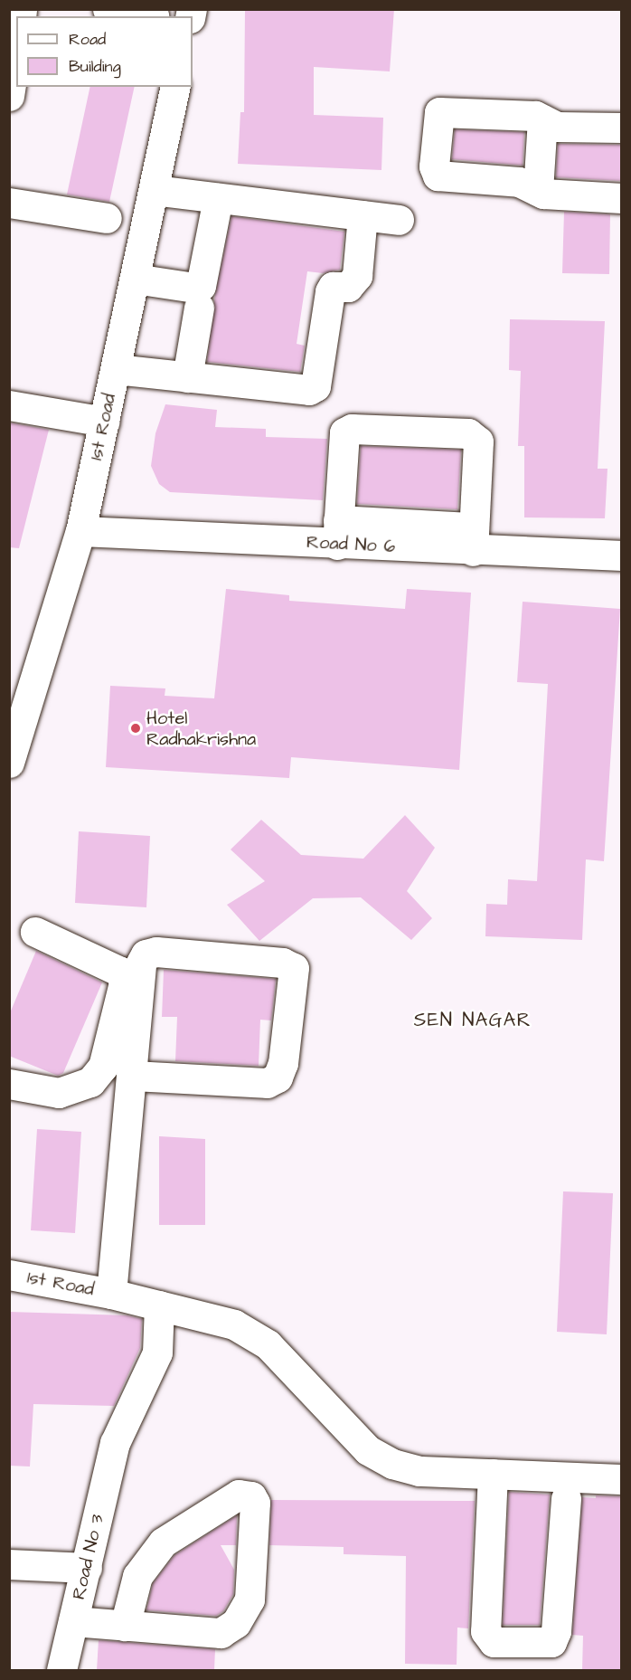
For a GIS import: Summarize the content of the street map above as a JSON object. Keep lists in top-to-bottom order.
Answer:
{
  "streets": {
    "street": ["1st Road", "Road No 6", "Road No 3"]
  },
  "crossings": [
    ["1st Road", "Road No 6"],
    ["1st Road", "Road No 3"]
  ],
  "districts": ["SEN NAGAR"],
  "places": ["Hotel Radhakrishna"],
  "legend": ["Road", "Building"]
}
